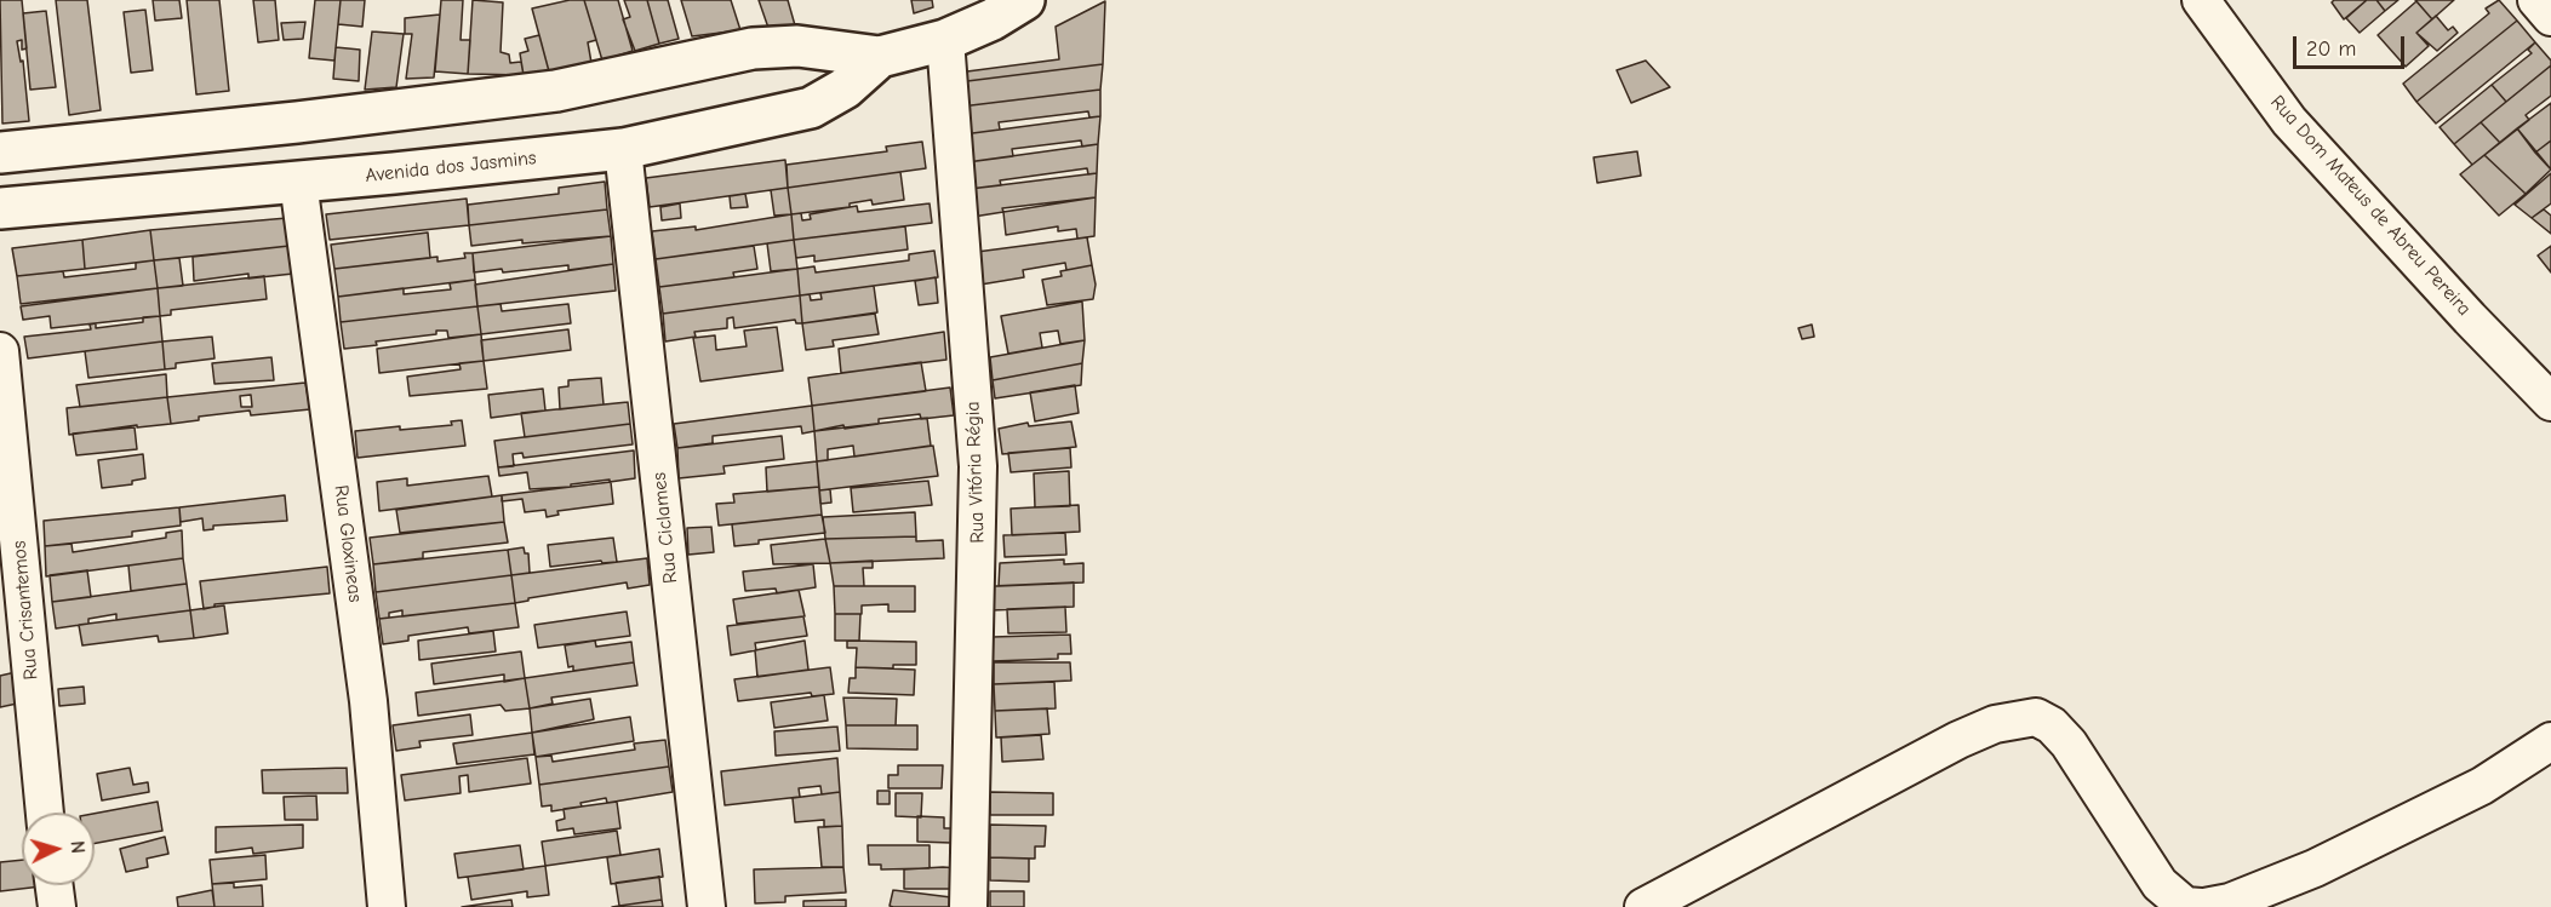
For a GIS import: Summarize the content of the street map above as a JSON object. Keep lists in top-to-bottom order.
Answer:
{
  "streets": {
    "street": [
      "Avenida dos Jasmins",
      "Rua Dom Mateus de Abreu Pereira",
      "Rua Vitória Régia",
      "Rua Ciclames",
      "Rua Gloxineas",
      "Rua Crisantemos"
    ]
  },
  "crossings": [
    ["Avenida dos Jasmins", "Rua Vitória Régia"],
    ["Avenida dos Jasmins", "Rua Ciclames"],
    ["Avenida dos Jasmins", "Rua Gloxineas"]
  ],
  "scale_bar": "20 m",
  "north": "right"
}
